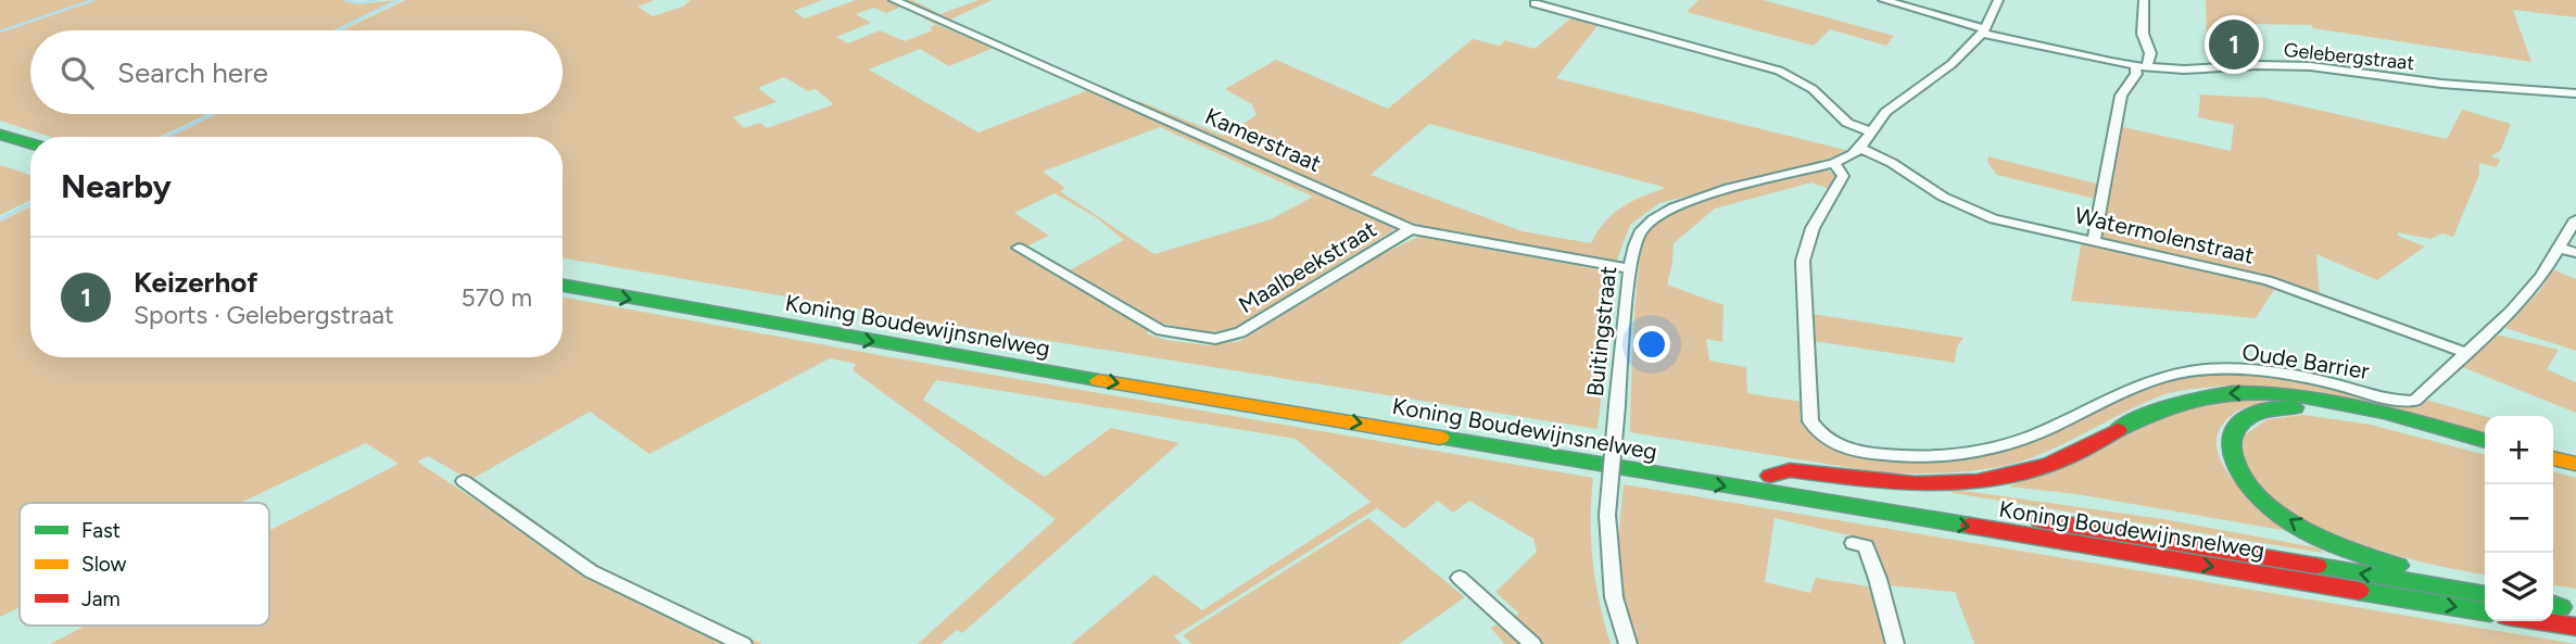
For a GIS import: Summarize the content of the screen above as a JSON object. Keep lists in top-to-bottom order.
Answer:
{
  "streets": {
    "highway": ["Koning Boudewijnsnelweg"],
    "street": [
      "Gelebergstraat",
      "Kamerstraat",
      "Watermolenstraat",
      "Maalbeekstraat",
      "Buitingstraat",
      "Oude Barrier"
    ]
  },
  "crossings": [
    ["Gelebergstraat", "Buitingstraat"],
    ["Kamerstraat", "Maalbeekstraat"],
    ["Kamerstraat", "Buitingstraat"],
    ["Watermolenstraat", "Buitingstraat"],
    ["Watermolenstraat", "Oude Barrier"]
  ],
  "legend": ["Fast", "Slow", "Jam"],
  "page": {
    "pins": "1",
    "search": "Search here",
    "heading": "Nearby",
    "list": [
      {
        "mark": "1",
        "name": "Keizerhof",
        "note": "Sports · Gelebergstraat",
        "value": "570 m"
      }
    ],
    "map_buttons": ["+", "−"]
  }
}
